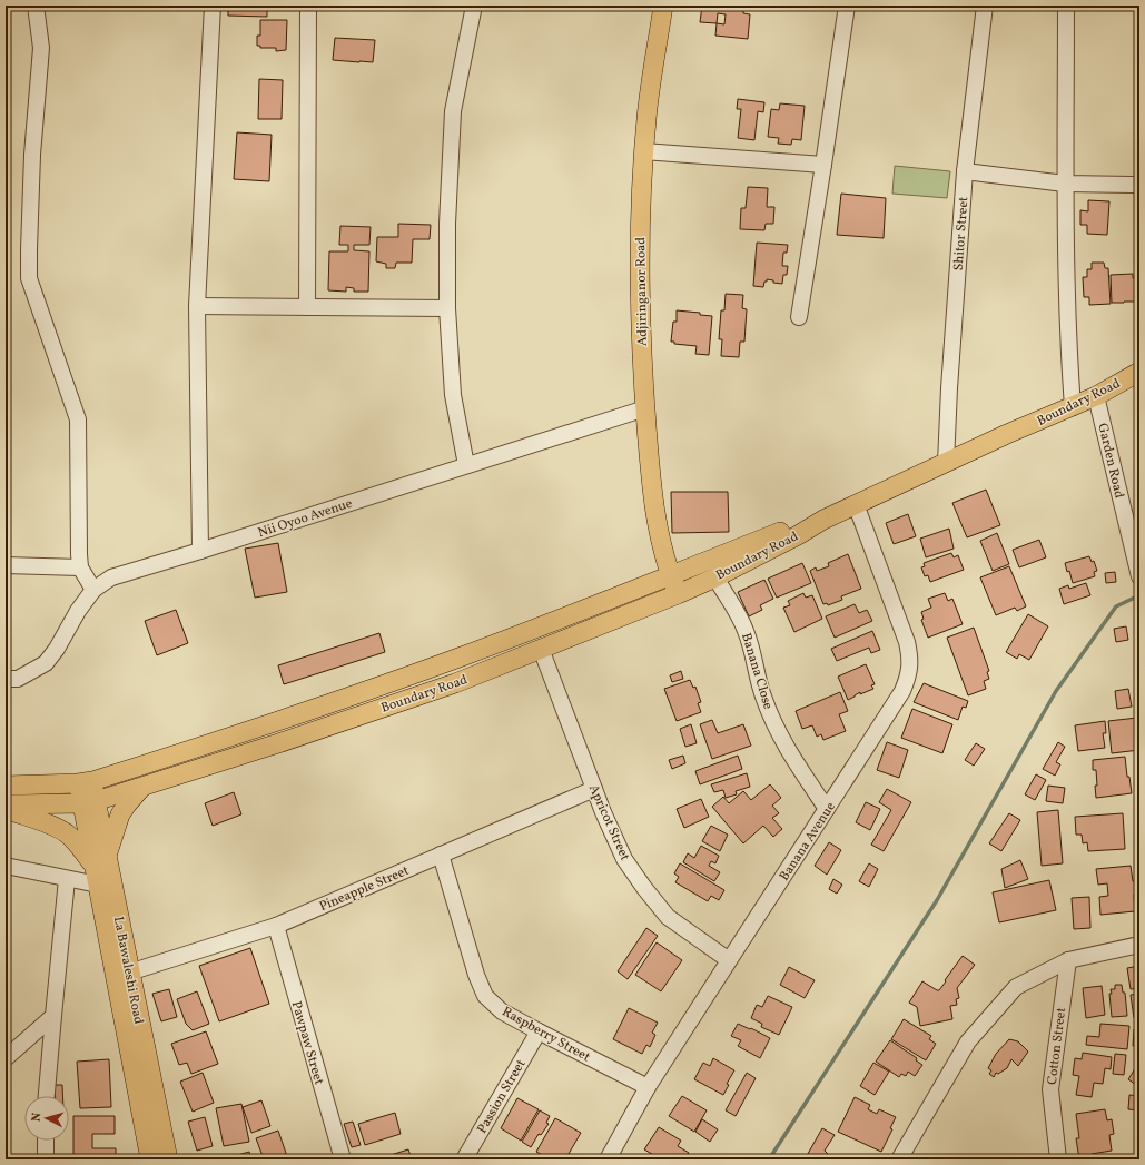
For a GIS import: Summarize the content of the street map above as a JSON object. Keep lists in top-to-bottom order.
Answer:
{
  "streets": {
    "main road": ["Adjiringanor Road", "Boundary Road", "La Bawaleshi Road"],
    "street": [
      "Shitor Street",
      "Garden Road",
      "Nii Oyoo Avenue",
      "Banana Close",
      "Apricot Street",
      "Banana Avenue",
      "Pineapple Street",
      "Raspberry Street",
      "Pawpaw Street",
      "Cotton Street",
      "Passion Street"
    ]
  },
  "crossings": [
    ["Shitor Street", "Boundary Road"],
    ["Adjiringanor Road", "Boundary Road"],
    ["Adjiringanor Road", "Nii Oyoo Avenue"],
    ["Boundary Road", "Garden Road"],
    ["Boundary Road", "Banana Close"],
    ["Boundary Road", "Apricot Street"],
    ["Boundary Road", "Banana Avenue"],
    ["Boundary Road", "La Bawaleshi Road"],
    ["Banana Close", "Banana Avenue"],
    ["Apricot Street", "Banana Avenue"],
    ["Apricot Street", "Pineapple Street"],
    ["Banana Avenue", "Raspberry Street"],
    ["Pineapple Street", "La Bawaleshi Road"],
    ["Pineapple Street", "Raspberry Street"],
    ["Pineapple Street", "Pawpaw Street"],
    ["Raspberry Street", "Passion Street"]
  ],
  "north": "left"
}
